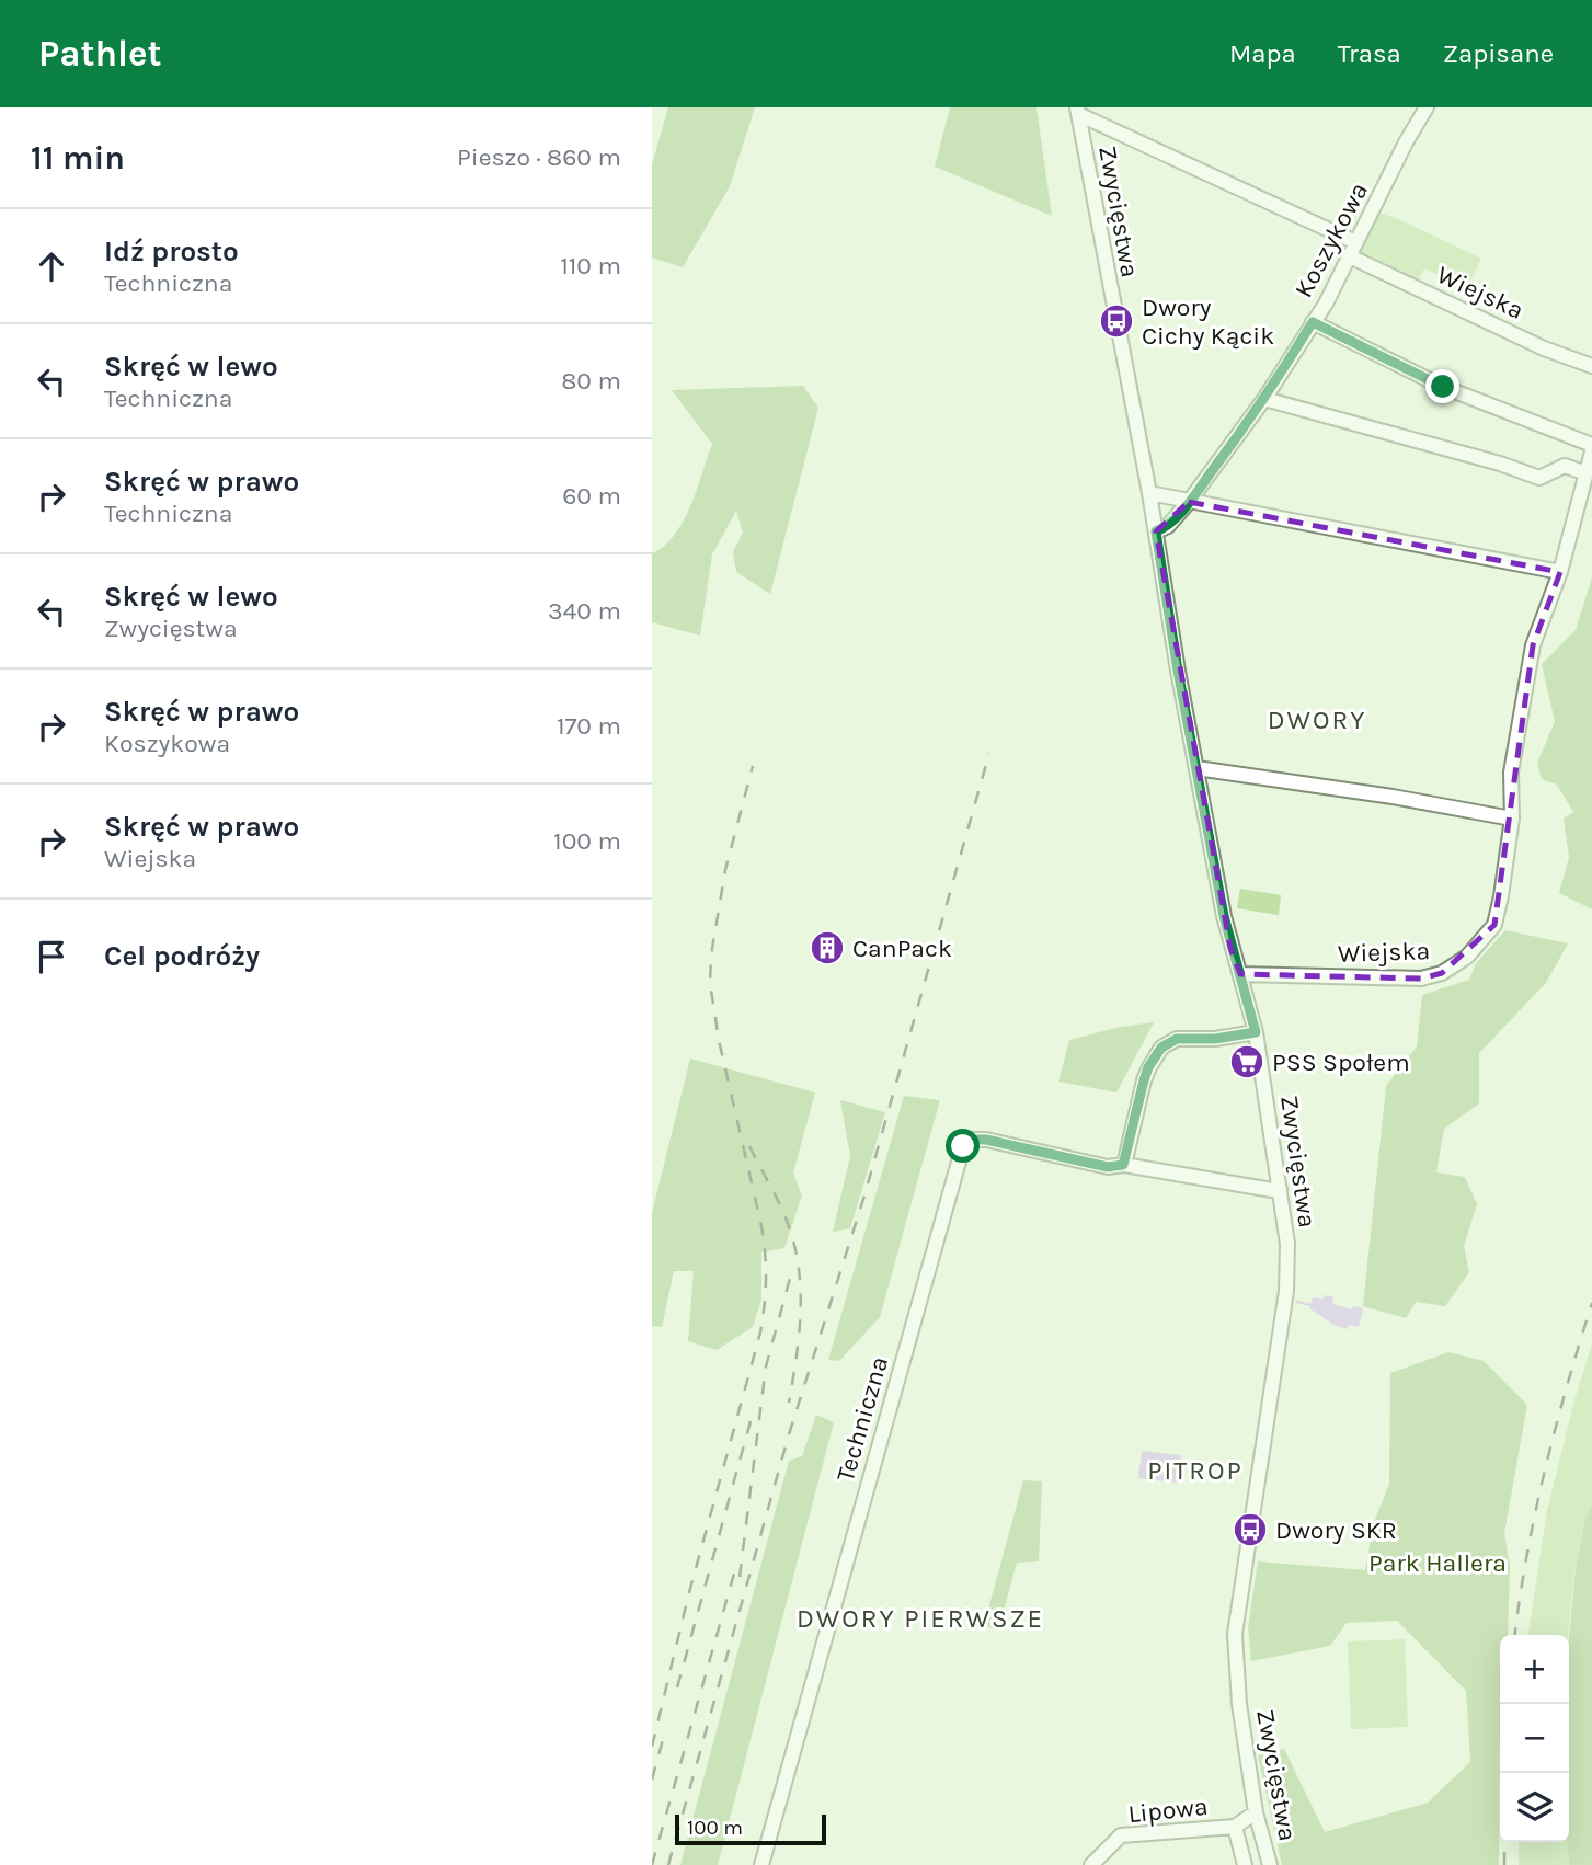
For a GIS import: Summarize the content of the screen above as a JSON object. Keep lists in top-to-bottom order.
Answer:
{
  "streets": {
    "street": [
      "Zwycięstwa",
      "Koszykowa",
      "Wiejska",
      "Techniczna",
      "Lipowa"
    ]
  },
  "crossings": [
    ["Zwycięstwa", "Koszykowa"],
    ["Zwycięstwa", "Wiejska"],
    ["Zwycięstwa", "Techniczna"],
    ["Zwycięstwa", "Lipowa"],
    ["Koszykowa", "Wiejska"]
  ],
  "districts": ["DWORY", "PITROP", "DWORY PIERWSZE"],
  "parks": ["Park Hallera"],
  "places": {
    "bus stop": ["Dwory Cichy Kącik", "Dwory SKR"],
    "building": ["CanPack"],
    "supermarket": ["PSS Społem"]
  },
  "scale_bar": "100 m",
  "page": {
    "header": "Pathlet",
    "nav": ["Mapa", "Trasa", "Zapisane"],
    "heading": ["11 min", "Pieszo · 860 m"],
    "list": [
      ["Idź prosto", "Techniczna", "110 m"],
      ["Skręć w lewo", "Techniczna", "80 m"],
      ["Skręć w prawo", "Techniczna", "60 m"],
      ["Skręć w lewo", "Zwycięstwa", "340 m"],
      ["Skręć w prawo", "Koszykowa", "170 m"],
      ["Skręć w prawo", "Wiejska", "100 m"],
      "Cel podróży"
    ],
    "map_buttons": ["+", "−"],
    "scale": "100 m"
  }
}
